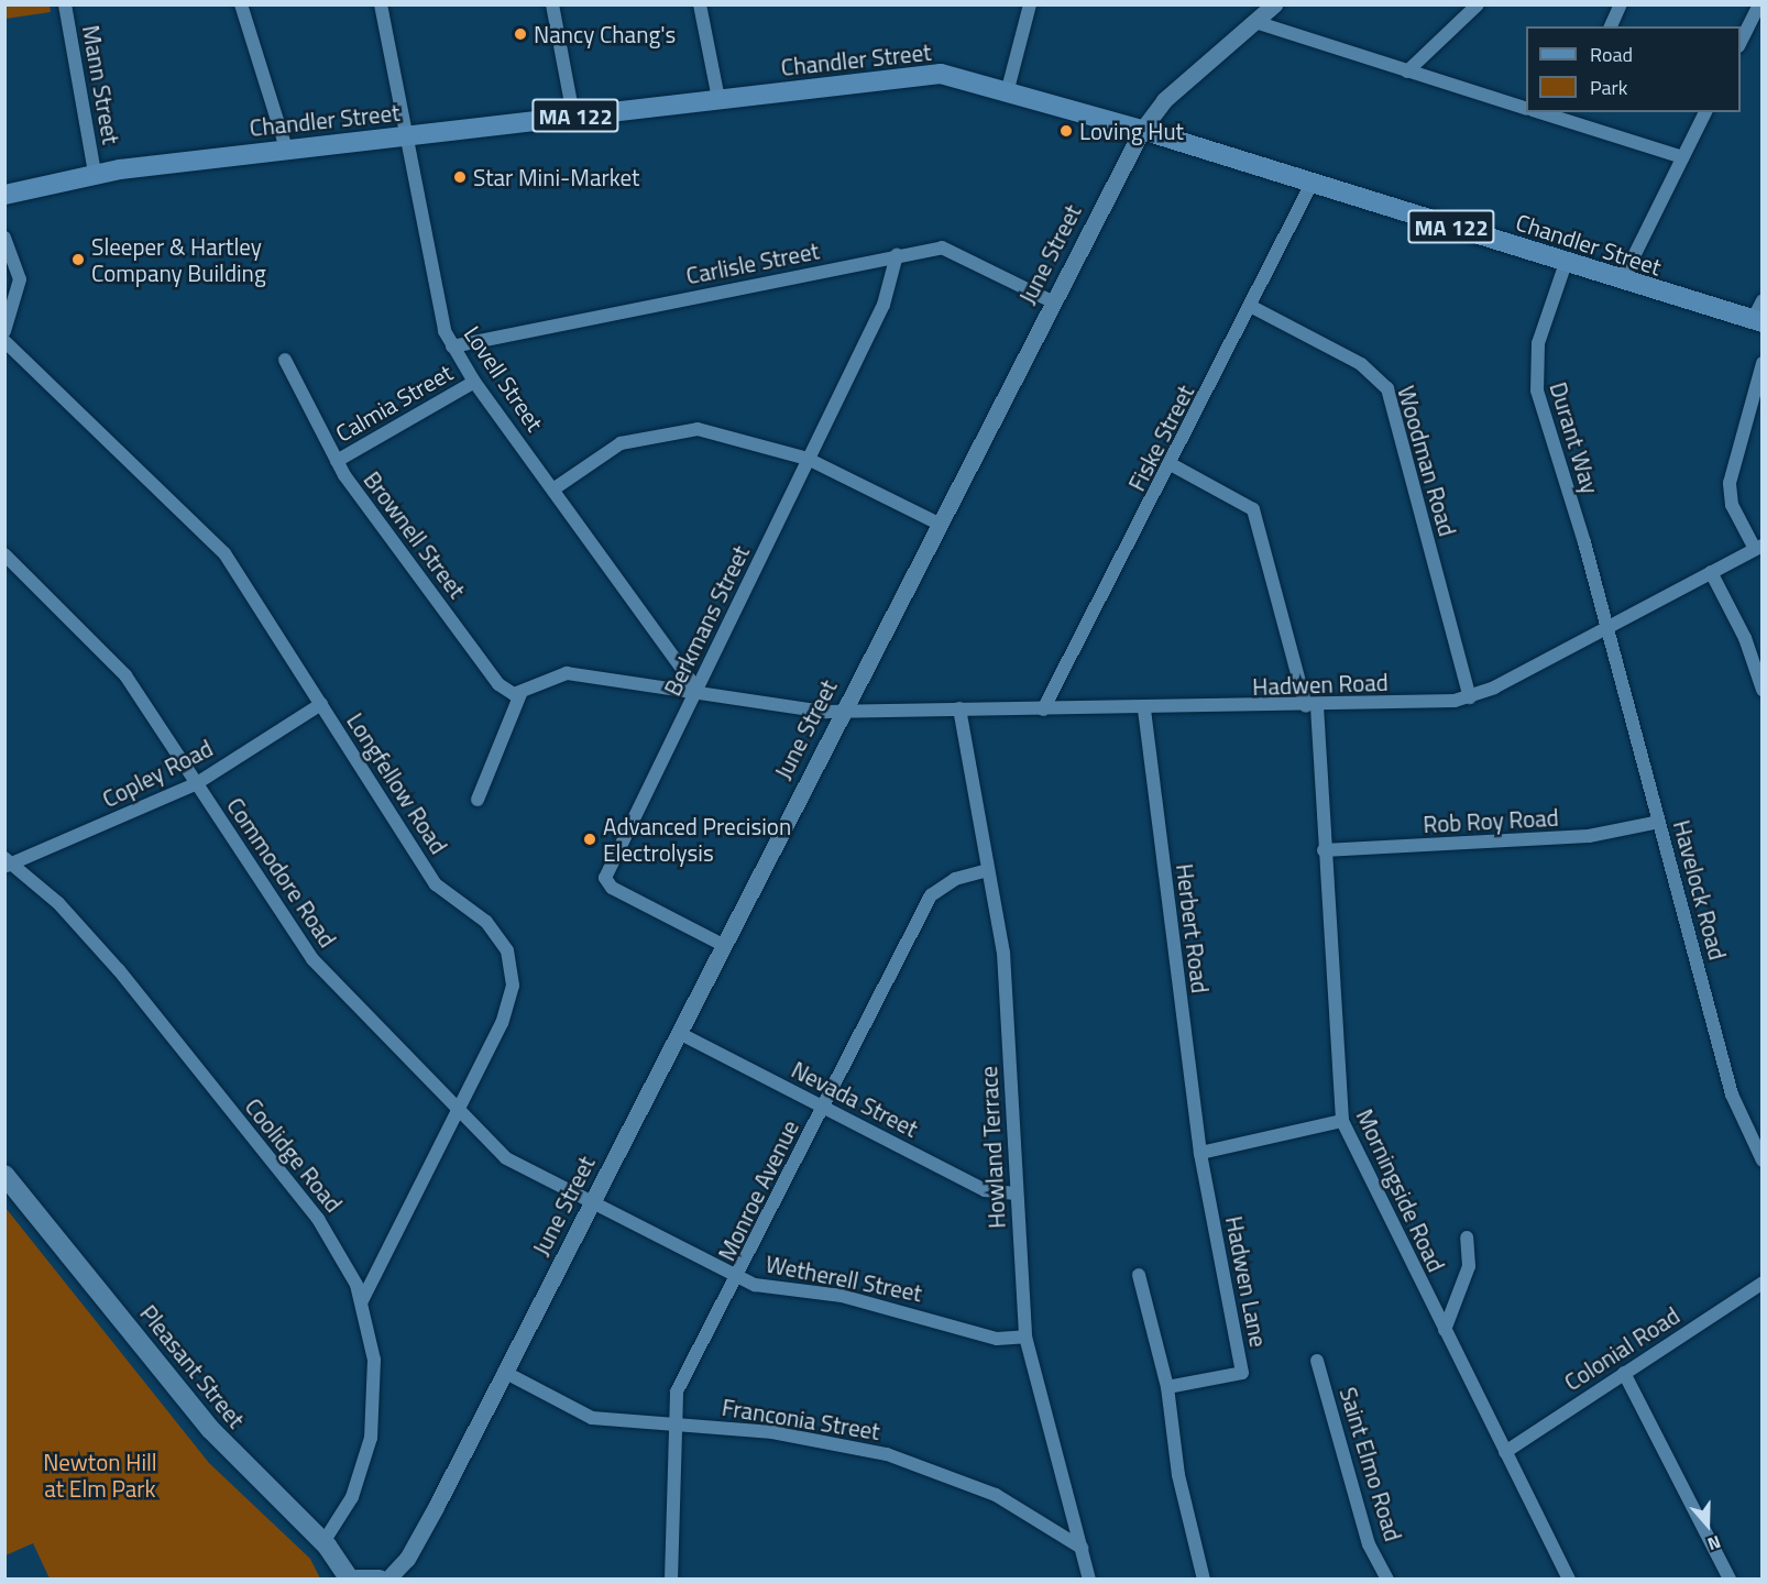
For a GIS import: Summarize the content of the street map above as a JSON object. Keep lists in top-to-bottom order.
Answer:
{
  "streets": {
    "main road": ["Chandler Street", "MA 122", "Pleasant Street"],
    "street": [
      "Mann Street",
      "June Street",
      "Carlisle Street",
      "Lovell Street",
      "Calmia Street",
      "Fiske Street",
      "Durant Way",
      "Woodman Road",
      "Brownell Street",
      "Berkmans Street",
      "Hadwen Road",
      "Copley Road",
      "Longfellow Road",
      "Rob Roy Road",
      "Commodore Road",
      "Havelock Road",
      "Herbert Road",
      "Nevada Street",
      "Howland Terrace",
      "Coolidge Road",
      "Monroe Avenue",
      "Morningside Road",
      "Wetherell Street",
      "Hadwen Lane",
      "Colonial Road",
      "Franconia Street",
      "Saint Elmo Road"
    ]
  },
  "crossings": [
    ["Chandler Street", "Mann Street"],
    ["Chandler Street", "June Street"],
    ["Chandler Street", "Lovell Street"],
    ["Chandler Street", "Fiske Street"],
    ["Chandler Street", "Durant Way"],
    ["June Street", "Carlisle Street"],
    ["June Street", "Berkmans Street"],
    ["June Street", "Hadwen Road"],
    ["June Street", "Commodore Road"],
    ["June Street", "Nevada Street"],
    ["June Street", "Wetherell Street"],
    ["June Street", "Franconia Street"],
    ["Carlisle Street", "Lovell Street"],
    ["Carlisle Street", "Berkmans Street"],
    ["Lovell Street", "Calmia Street"],
    ["Lovell Street", "Berkmans Street"],
    ["Calmia Street", "Brownell Street"],
    ["Fiske Street", "Woodman Road"],
    ["Fiske Street", "Hadwen Road"],
    ["Fiske Street", "Morningside Road"],
    ["Durant Way", "Hadwen Road"],
    ["Durant Way", "Havelock Road"],
    ["Woodman Road", "Hadwen Road"],
    ["Hadwen Road", "Havelock Road"],
    ["Hadwen Road", "Herbert Road"],
    ["Hadwen Road", "Howland Terrace"],
    ["Hadwen Road", "Morningside Road"],
    ["Copley Road", "Longfellow Road"],
    ["Copley Road", "Commodore Road"],
    ["Copley Road", "Coolidge Road"],
    ["Longfellow Road", "Commodore Road"],
    ["Longfellow Road", "Coolidge Road"],
    ["Rob Roy Road", "Havelock Road"],
    ["Rob Roy Road", "Morningside Road"],
    ["Commodore Road", "Wetherell Street"],
    ["Herbert Road", "Hadwen Lane"],
    ["Nevada Street", "Howland Terrace"],
    ["Nevada Street", "Monroe Avenue"],
    ["Howland Terrace", "Monroe Avenue"],
    ["Howland Terrace", "Wetherell Street"],
    ["Howland Terrace", "Franconia Street"],
    ["Coolidge Road", "Pleasant Street"],
    ["Monroe Avenue", "Wetherell Street"],
    ["Monroe Avenue", "Franconia Street"],
    ["Morningside Road", "Colonial Road"]
  ],
  "parks": ["Newton Hill at Elm Park"],
  "places": [
    "Nancy Chang's",
    "Loving Hut",
    "Star Mini-Market",
    "Sleeper & Hartley Company Building",
    "Advanced Precision Electrolysis"
  ],
  "legend": ["Road", "Park"],
  "north": "bottom"
}
